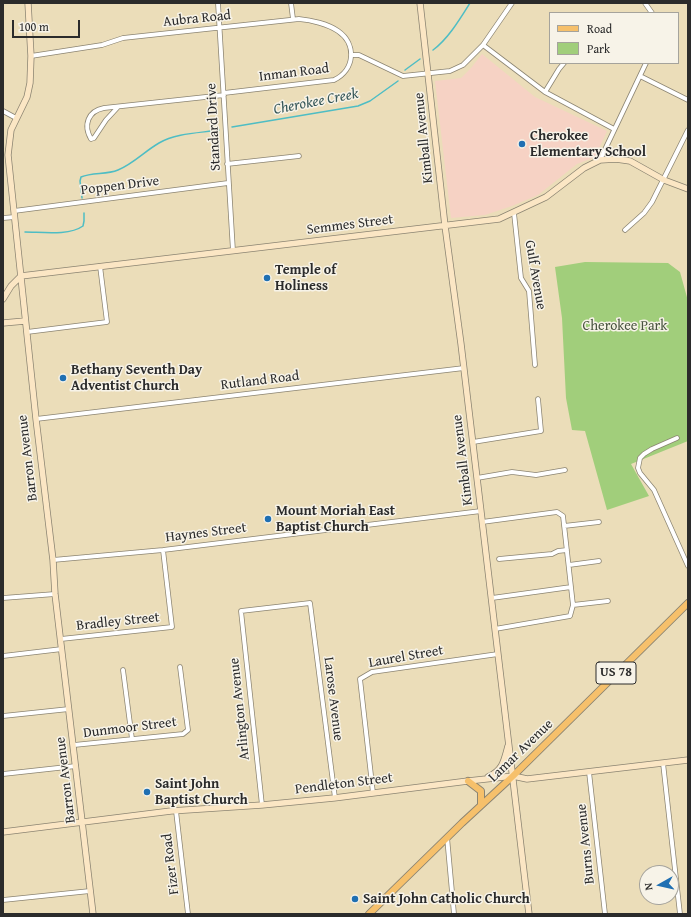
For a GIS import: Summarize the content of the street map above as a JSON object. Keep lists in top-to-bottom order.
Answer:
{
  "streets": {
    "main road": [
      "Kimball Avenue",
      "Semmes Street",
      "Barron Avenue",
      "US 78",
      "Lamar Avenue",
      "Pendleton Street"
    ],
    "street": [
      "Aubra Road",
      "Inman Road",
      "Standard Drive",
      "Poppen Drive",
      "Gulf Avenue",
      "Rutland Road",
      "Haynes Street",
      "Bradley Street",
      "Laurel Street",
      "Larose Avenue",
      "Arlington Avenue",
      "Dunmoor Street",
      "Burns Avenue",
      "Fizer Road"
    ]
  },
  "crossings": [
    ["Aubra Road", "Inman Road"],
    ["Aubra Road", "Standard Drive"],
    ["Aubra Road", "Barron Avenue"],
    ["Inman Road", "Standard Drive"],
    ["Standard Drive", "Poppen Drive"],
    ["Standard Drive", "Semmes Street"],
    ["Kimball Avenue", "Semmes Street"],
    ["Kimball Avenue", "Rutland Road"],
    ["Kimball Avenue", "Haynes Street"],
    ["Kimball Avenue", "Laurel Street"],
    ["Kimball Avenue", "Lamar Avenue"],
    ["Kimball Avenue", "Pendleton Street"],
    ["Poppen Drive", "Barron Avenue"],
    ["Semmes Street", "Gulf Avenue"],
    ["Semmes Street", "Barron Avenue"],
    ["Rutland Road", "Barron Avenue"],
    ["Barron Avenue", "Haynes Street"],
    ["Barron Avenue", "Bradley Street"],
    ["Barron Avenue", "Dunmoor Street"],
    ["Barron Avenue", "Pendleton Street"],
    ["Haynes Street", "Bradley Street"],
    ["Laurel Street", "Pendleton Street"],
    ["Larose Avenue", "Arlington Avenue"],
    ["Larose Avenue", "Pendleton Street"],
    ["Arlington Avenue", "Pendleton Street"],
    ["Lamar Avenue", "Pendleton Street"],
    ["Pendleton Street", "Burns Avenue"],
    ["Pendleton Street", "Fizer Road"]
  ],
  "water": ["Cherokee Creek"],
  "parks": ["Cherokee Park"],
  "places": [
    "Cherokee Elementary School",
    "Temple of Holiness",
    "Bethany Seventh Day Adventist Church",
    "Mount Moriah East Baptist Church",
    "Saint John Baptist Church",
    "Saint John Catholic Church"
  ],
  "legend": ["Road", "Park"],
  "scale_bar": "100 m",
  "north": "left"
}
